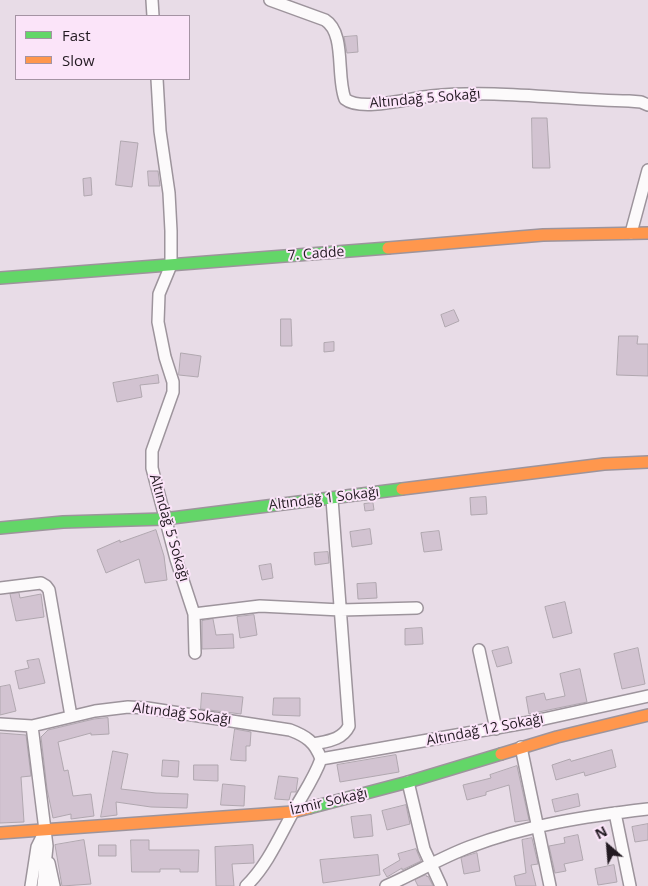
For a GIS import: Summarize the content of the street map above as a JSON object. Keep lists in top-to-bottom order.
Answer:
{
  "streets": {
    "street": [
      "Altındağ 5 Sokağı",
      "7. Cadde",
      "Altındağ 1 Sokağı",
      "Altındağ Sokağı",
      "Altındağ 12 Sokağı",
      "İzmir Sokağı"
    ]
  },
  "crossings": [
    ["Altındağ 5 Sokağı", "7. Cadde"],
    ["Altındağ 5 Sokağı", "Altındağ 1 Sokağı"]
  ],
  "legend": ["Fast", "Slow"],
  "north": "top left"
}
